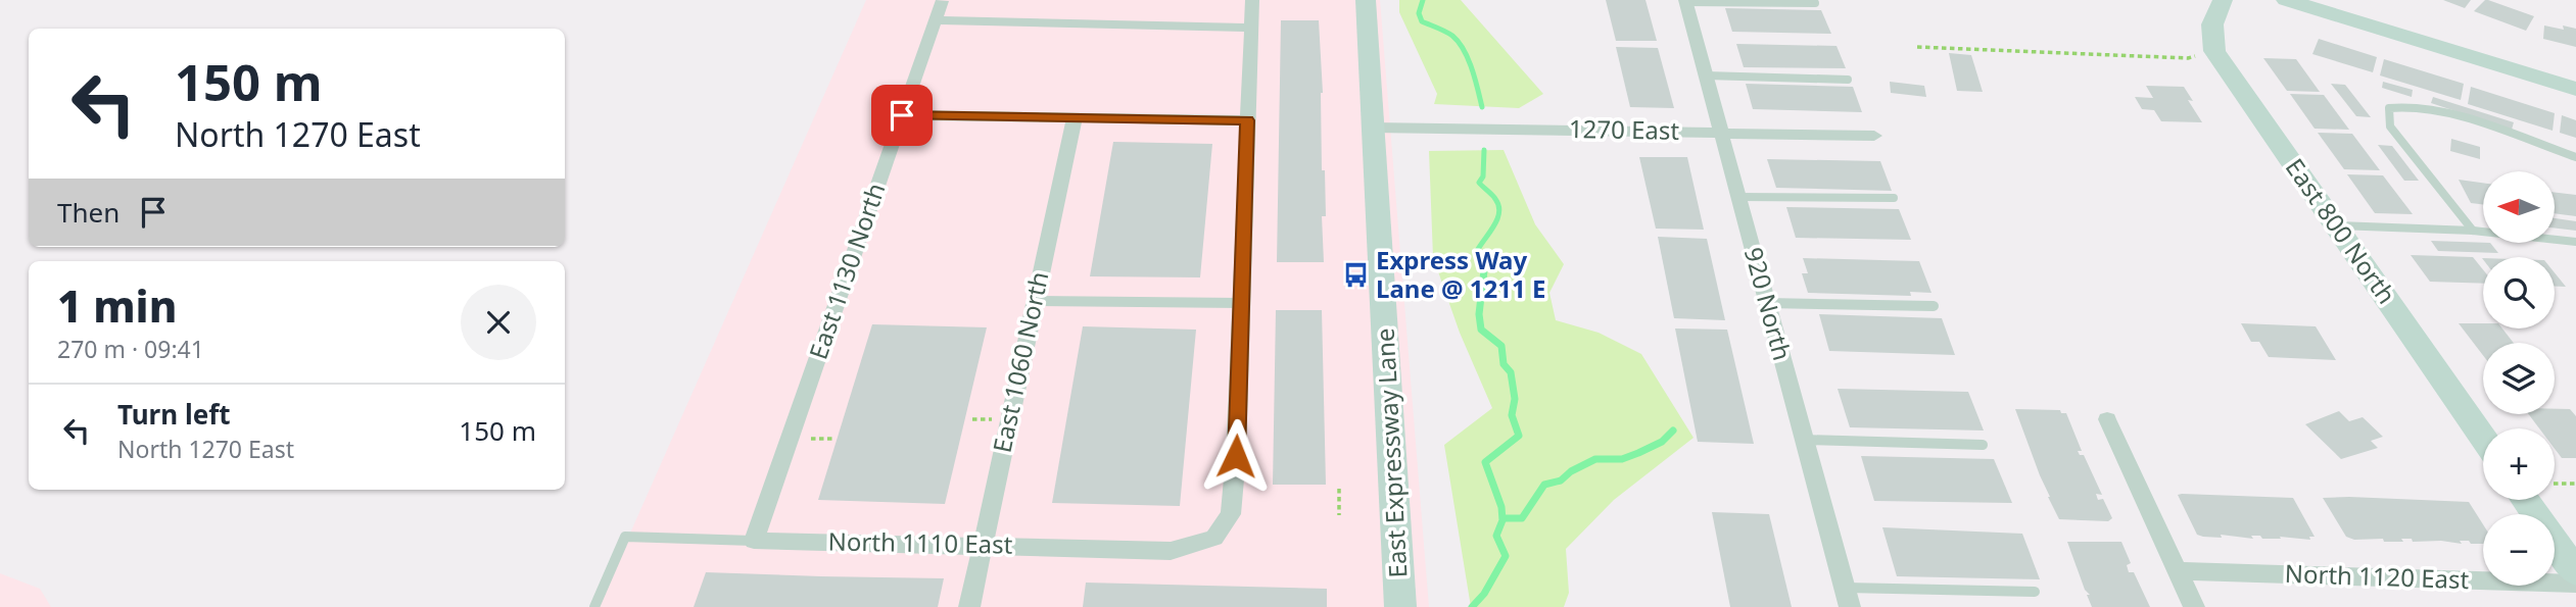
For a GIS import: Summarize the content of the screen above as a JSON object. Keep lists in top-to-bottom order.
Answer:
{
  "streets": {
    "street": [
      "1270 East",
      "East 800 North",
      "East 1130 North",
      "920 North",
      "East 1060 North",
      "East Expressway Lane",
      "North 1110 East",
      "North 1120 East"
    ]
  },
  "crossings": [
    ["1270 East", "920 North"],
    ["1270 East", "East Expressway Lane"],
    ["East 1130 North", "North 1110 East"],
    ["East 1060 North", "North 1110 East"]
  ],
  "places": {
    "bus stop": ["Express Way Lane @ 1211 E"]
  },
  "north": "left",
  "page": {
    "turn": ["150 m", "North 1270 East"],
    "map_buttons": ["+", "−"],
    "then": "Then",
    "heading": ["1 min", "270 m · 09:41"],
    "list": [
      {
        "name": "Turn left",
        "note": "North 1270 East",
        "value": "150 m"
      }
    ]
  }
}
